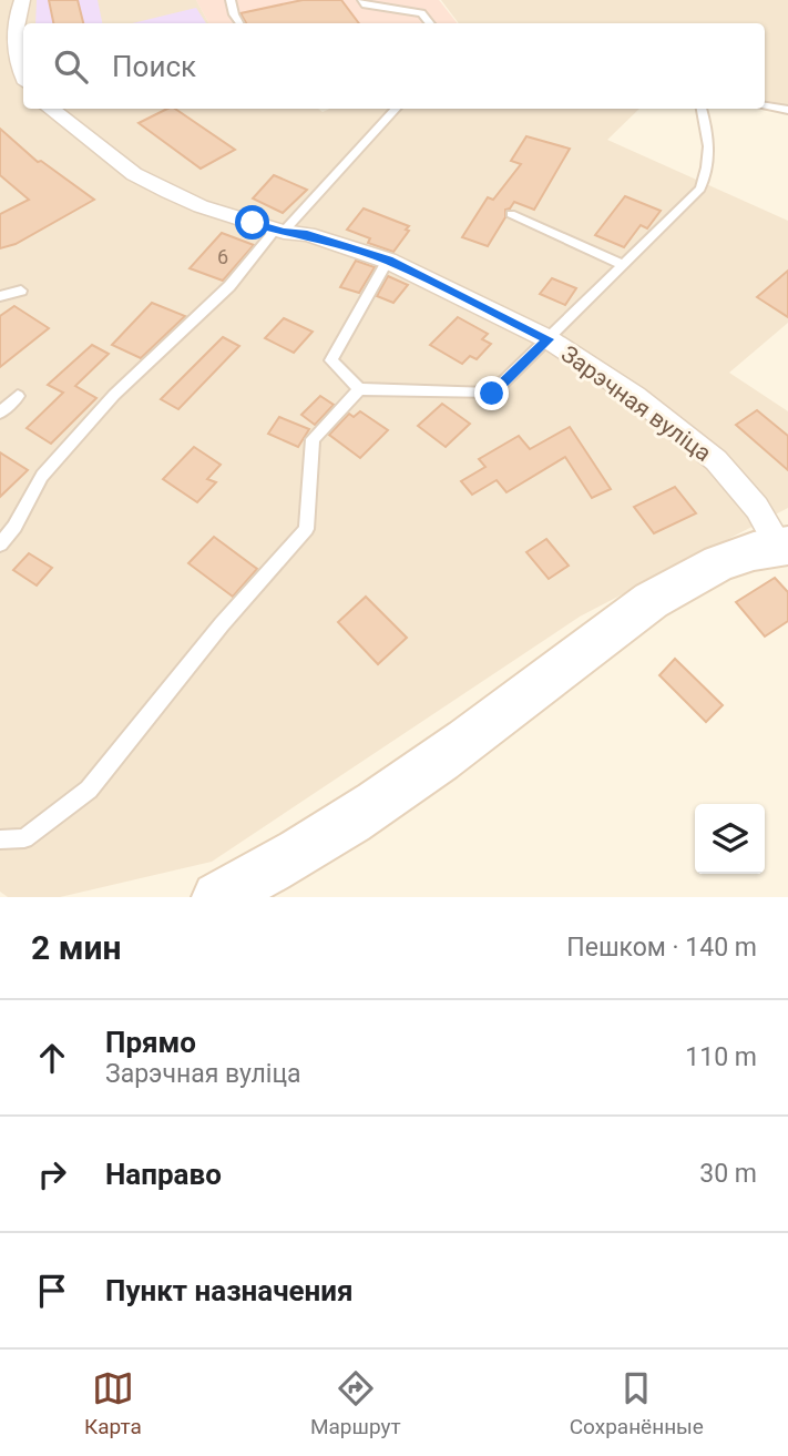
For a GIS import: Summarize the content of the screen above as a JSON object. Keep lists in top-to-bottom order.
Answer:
{
  "streets": {
    "street": ["Зарэчная вуліца"]
  },
  "house_numbers": ["6"],
  "page": {
    "search": "Поиск",
    "heading": ["2 мин", "Пешком · 140 m"],
    "list": [
      ["Прямо", "Зарэчная вуліца", "110 m"],
      ["Направо", "30 m"],
      "Пункт назначения"
    ],
    "nav": ["Карта", "Маршрут", "Сохранённые"]
  }
}
